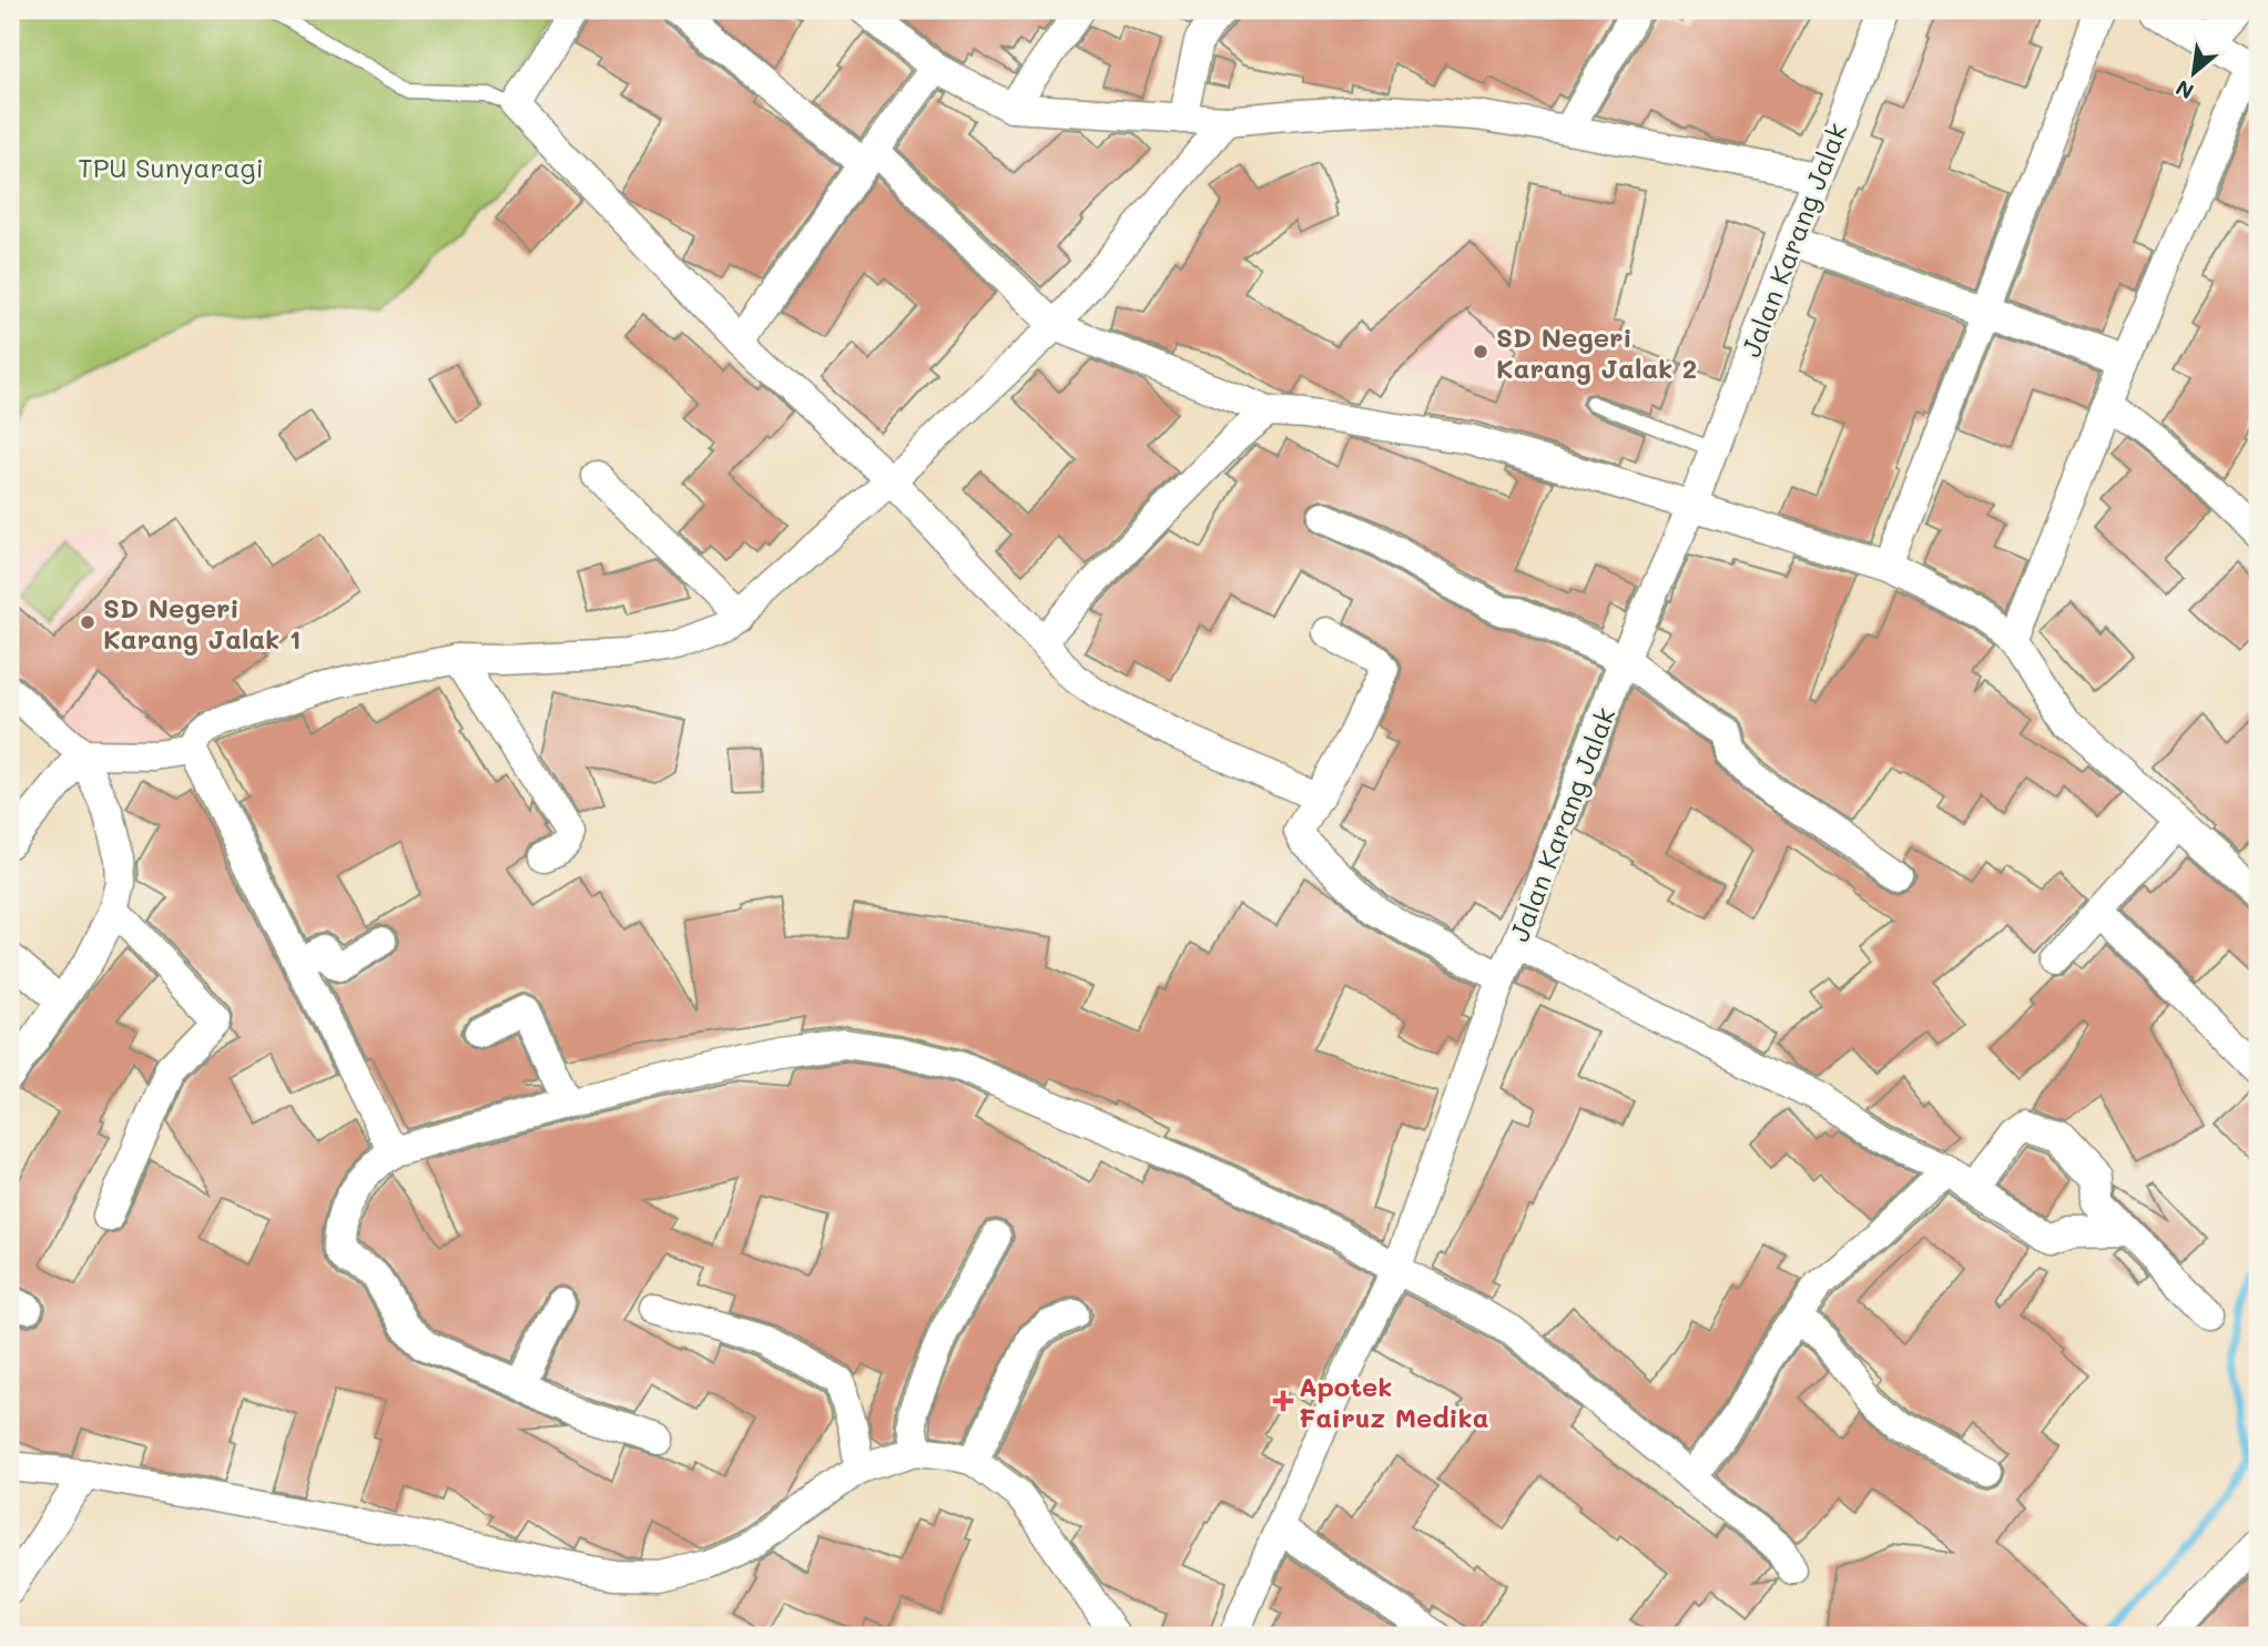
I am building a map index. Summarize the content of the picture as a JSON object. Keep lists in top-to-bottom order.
{
  "streets": {
    "street": ["Jalan Karang Jalak"]
  },
  "parks": ["TPU Sunyaragi"],
  "places": {
    "other": ["SD Negeri Karang Jalak 2", "SD Negeri Karang Jalak 1"],
    "health": ["Apotek Fairuz Medika"]
  },
  "north": "bottom left"
}
